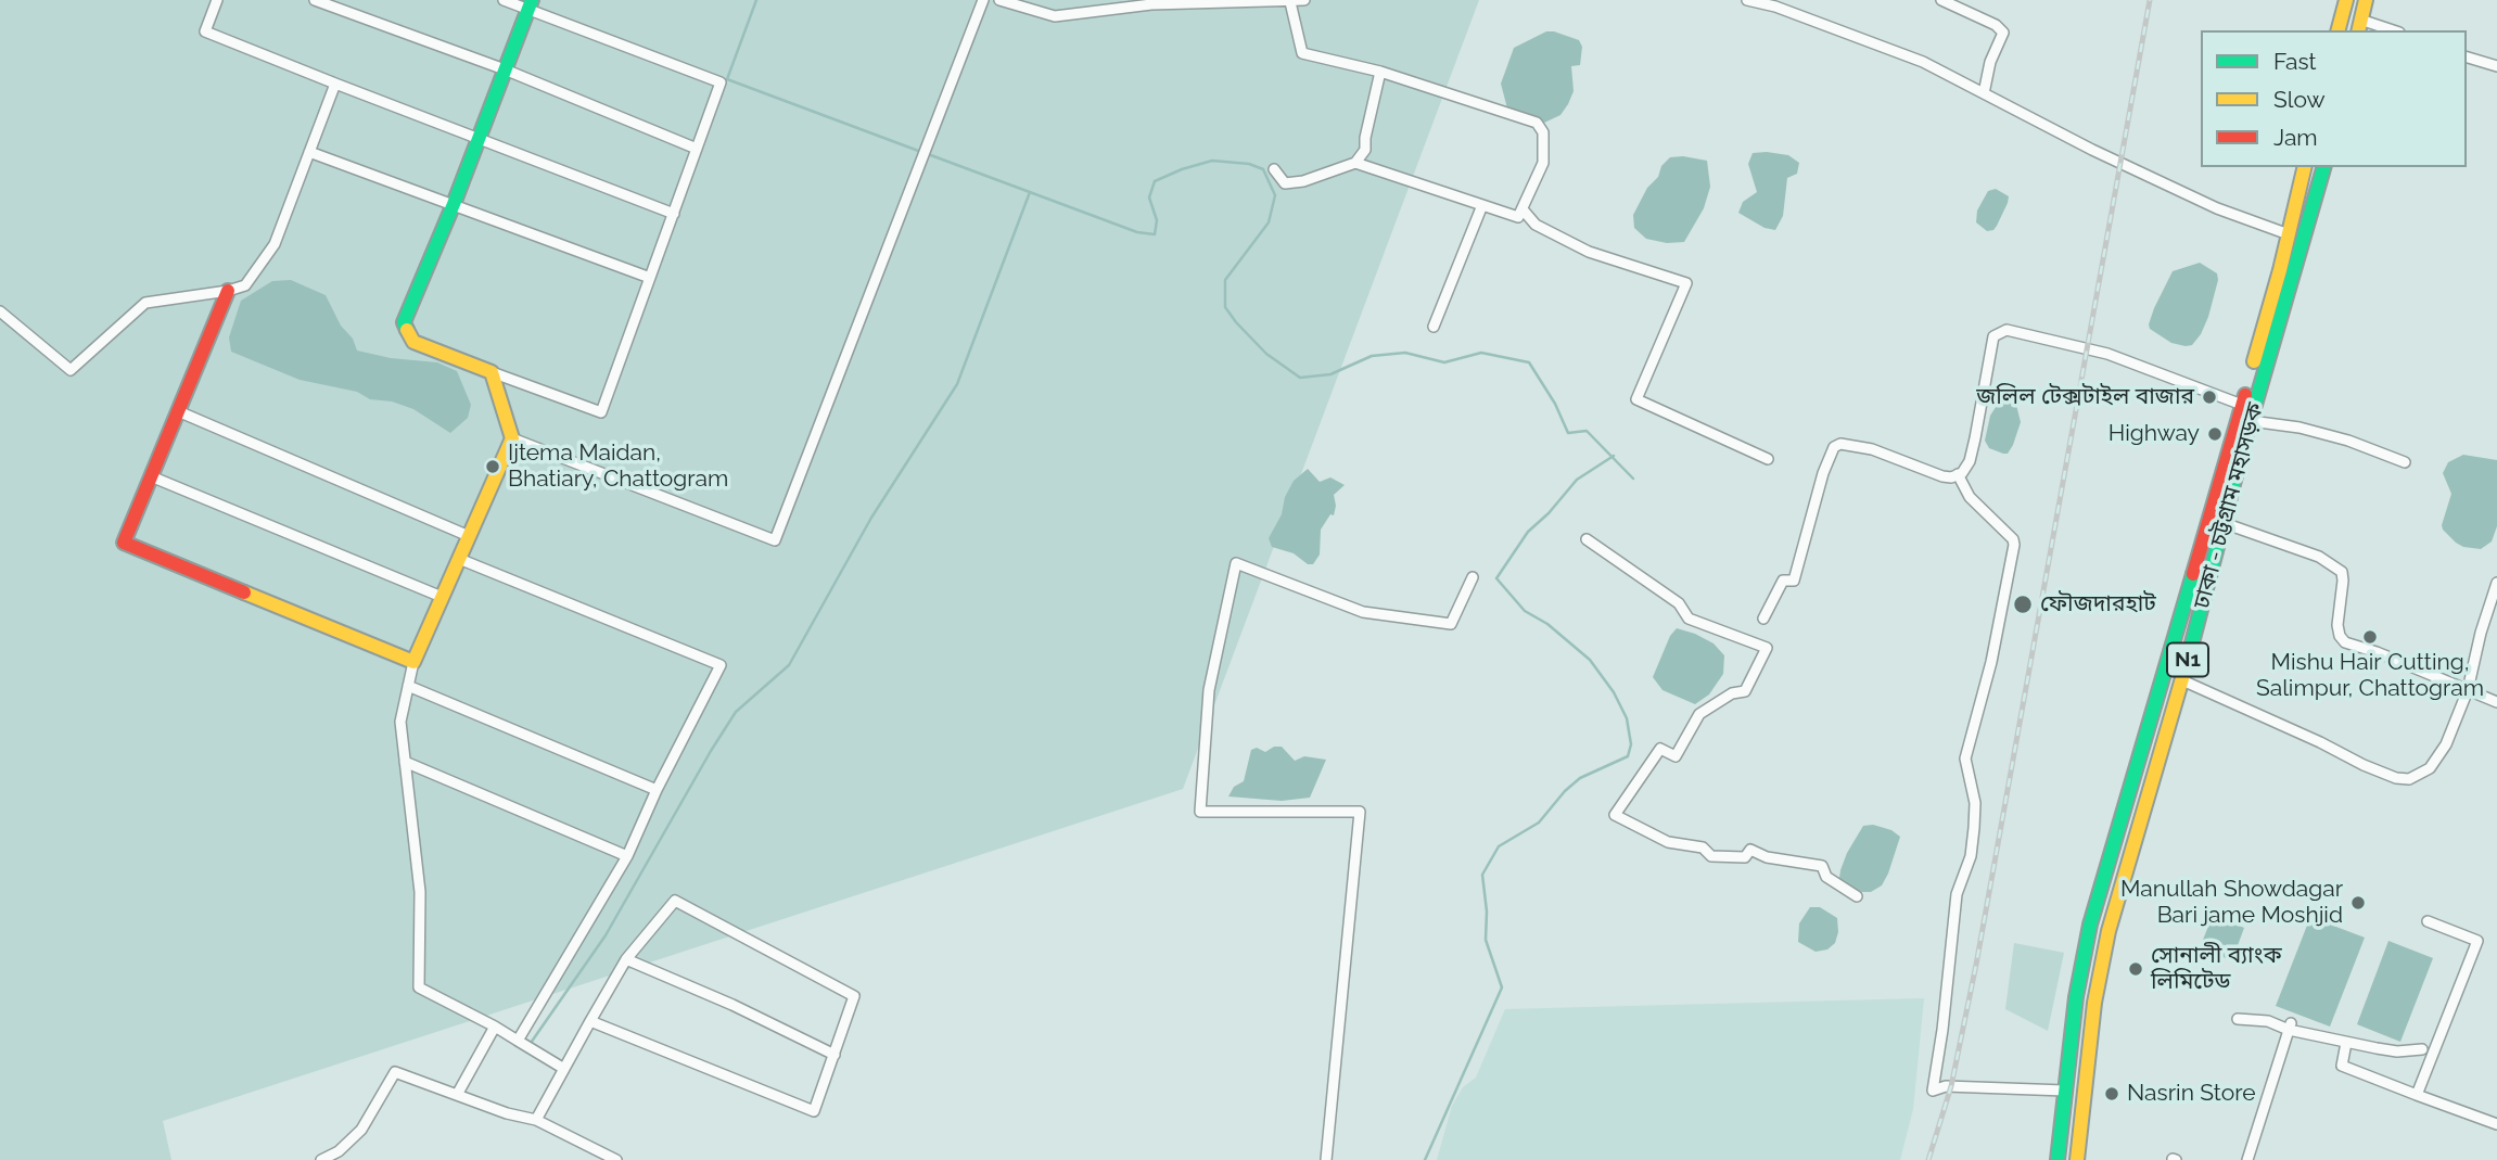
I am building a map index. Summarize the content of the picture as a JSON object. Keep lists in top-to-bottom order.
{
  "streets": {
    "main road": ["ঢাকা - চট্টগ্রাম মহাসড়ক", "N1"]
  },
  "places": [
    "জলিল টেক্সটাইল বাজার",
    "Highway",
    "Ijtema Maidan, Bhatiary, Chattogram",
    "ফৌজদারহাট",
    "Mishu Hair Cutting, Salimpur, Chattogram",
    "Manullah Showdagar Bari jame Moshjid",
    "সোনালী ব্যাংক লিমিটেড",
    "Nasrin Store"
  ],
  "legend": ["Fast", "Slow", "Jam"]
}
